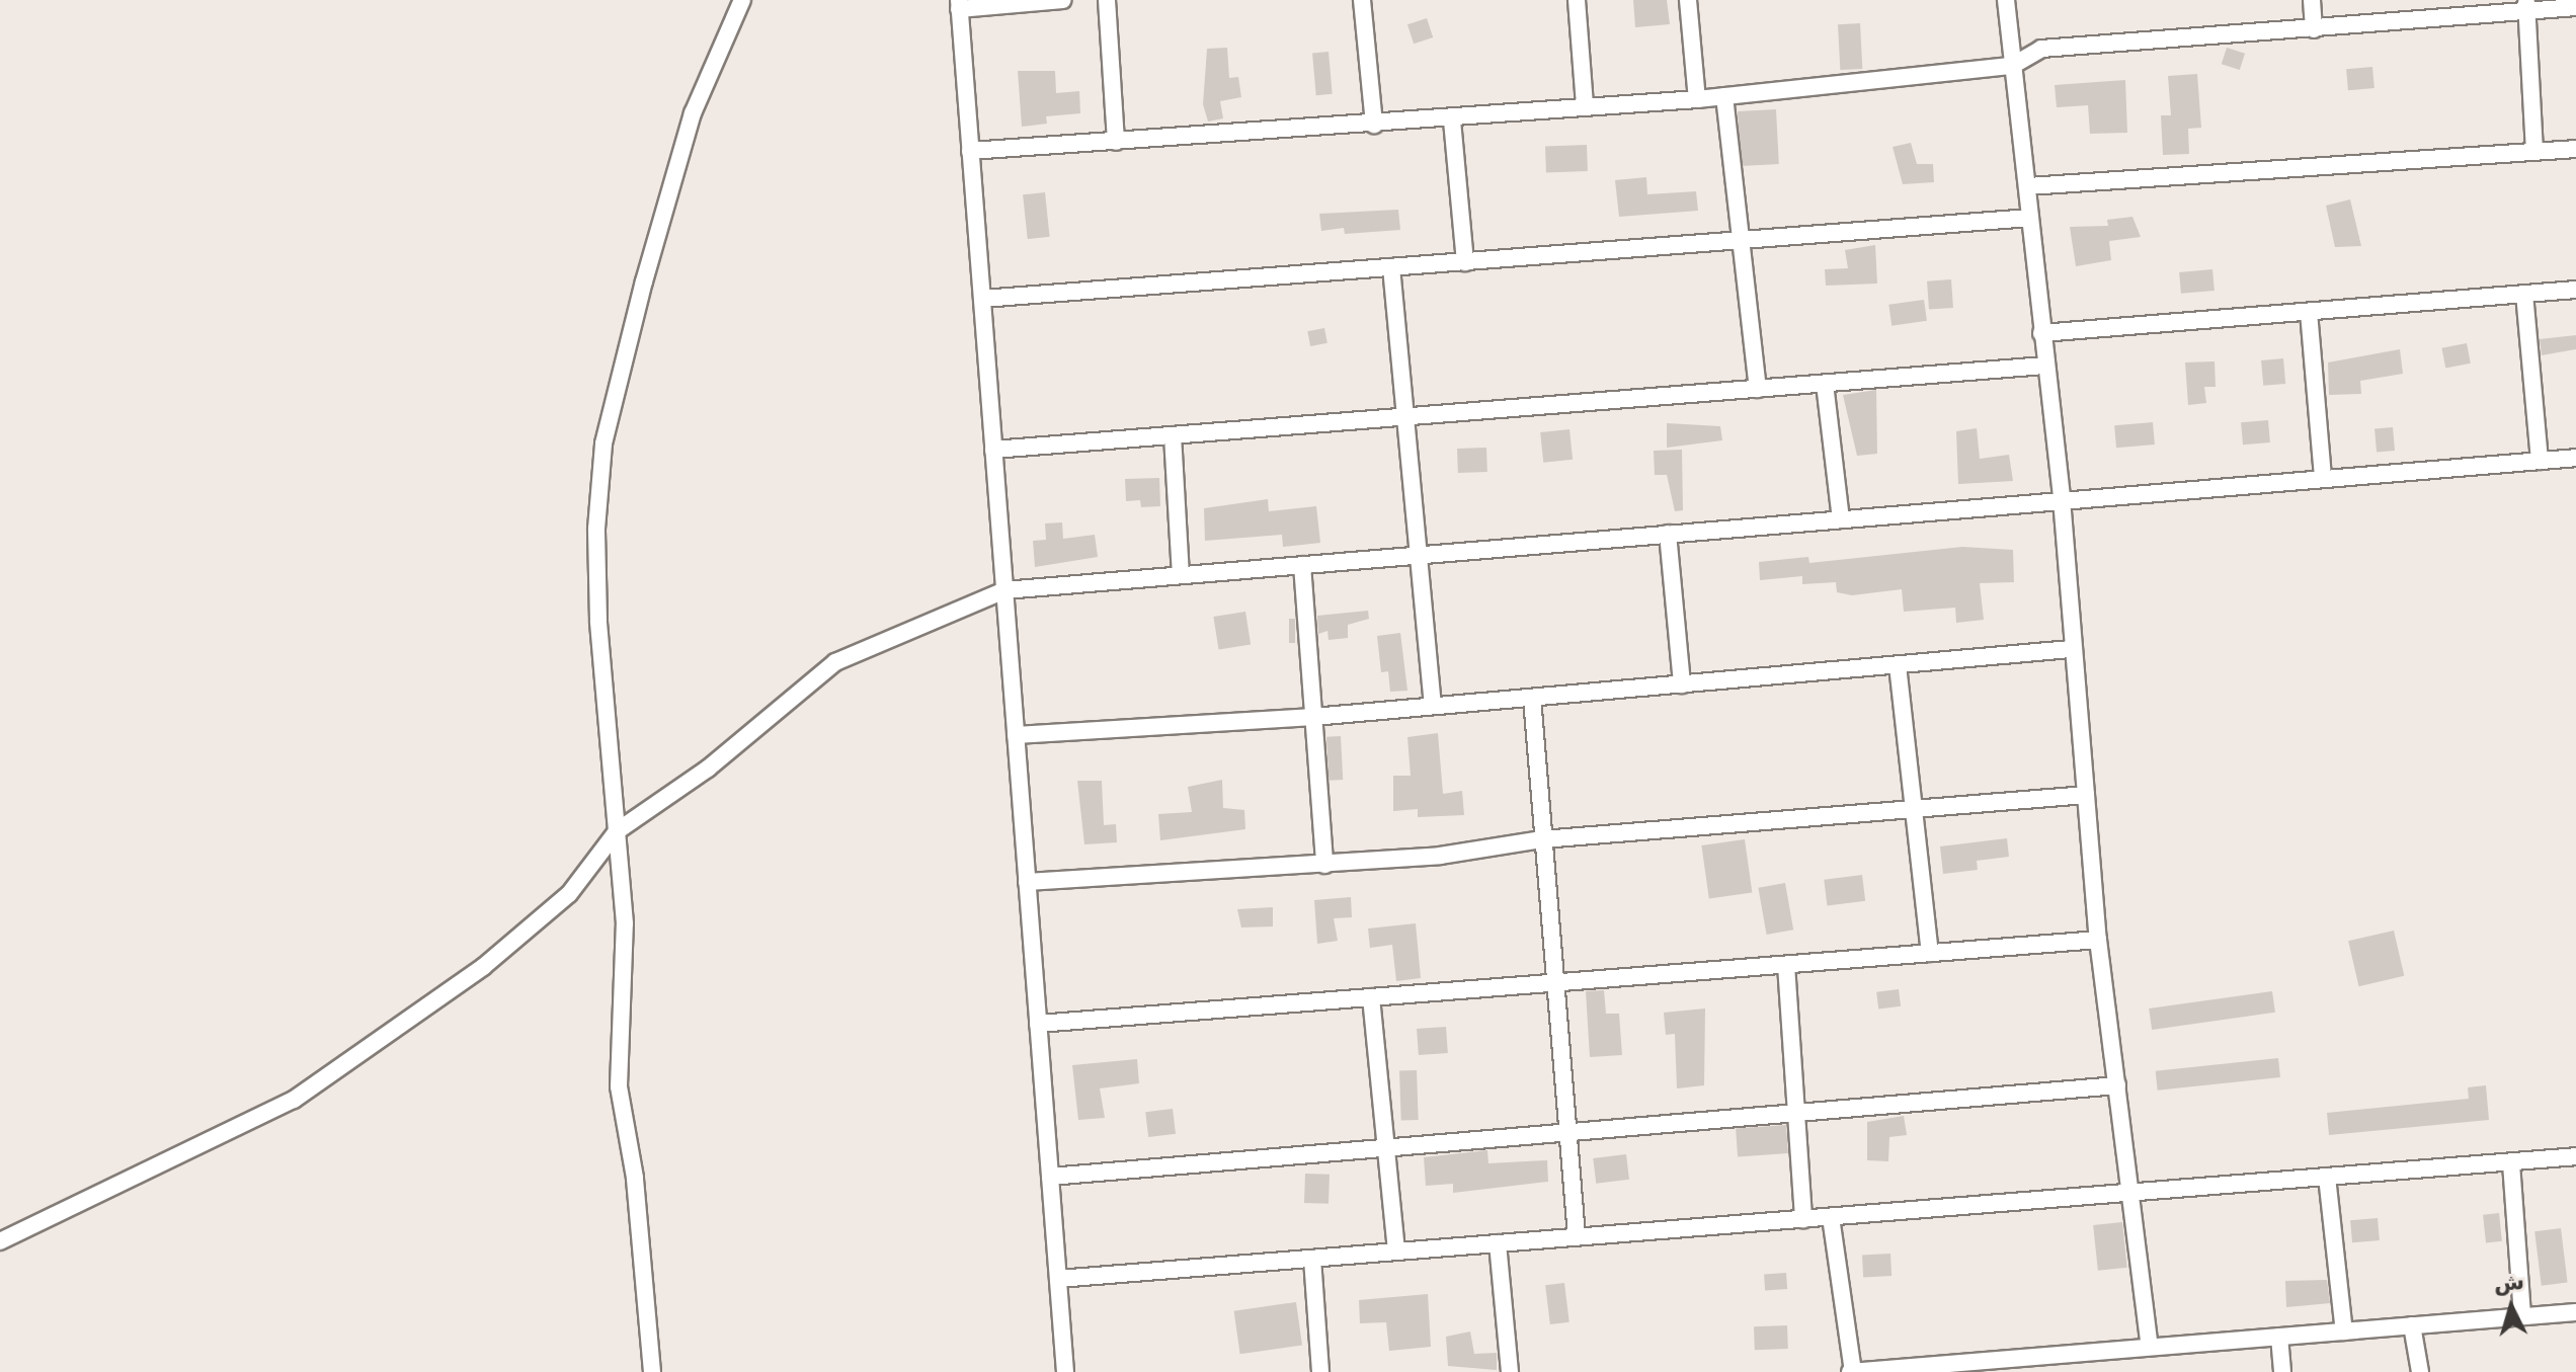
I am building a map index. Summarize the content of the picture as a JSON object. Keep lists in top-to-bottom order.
{
  "north": "top"
}
